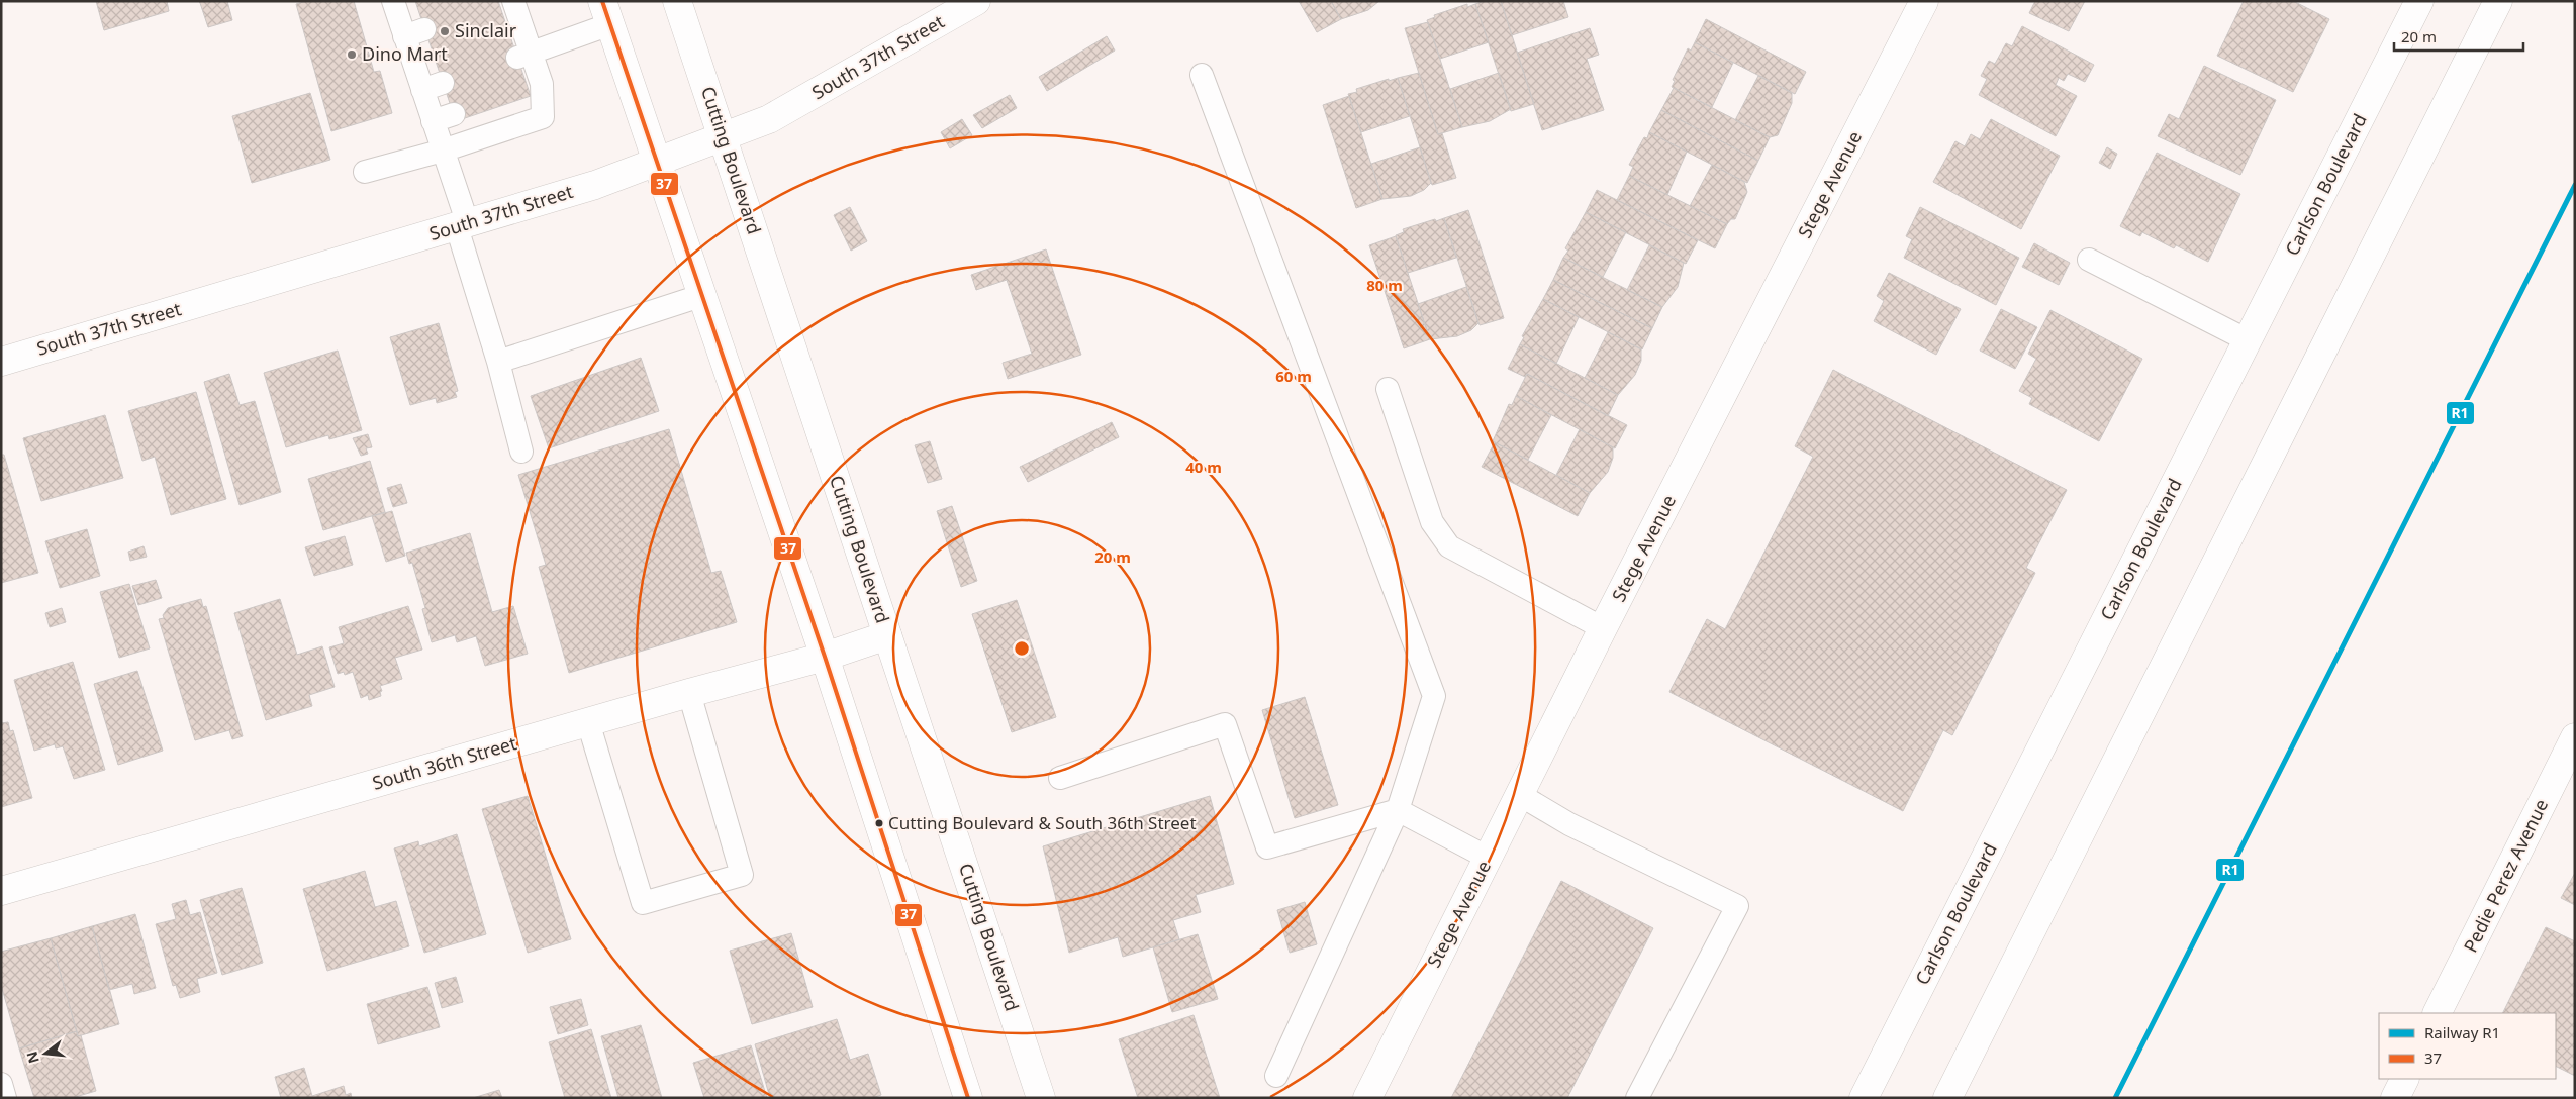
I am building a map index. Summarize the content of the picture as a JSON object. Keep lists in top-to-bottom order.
{
  "streets": {
    "main road": [
      "South 37th Street",
      "Cutting Boulevard",
      "Stege Avenue",
      "Carlson Boulevard",
      "South 36th Street",
      "Pedie Perez Avenue"
    ]
  },
  "crossings": [
    ["South 37th Street", "Cutting Boulevard"],
    ["Cutting Boulevard", "South 36th Street"]
  ],
  "places": ["Sinclair", "Dino Mart", "Cutting Boulevard & South 36th Street"],
  "lines": ["transit line 37", "rail line R1"],
  "legend": ["Railway R1", "37"],
  "scale_bar": "20 m",
  "north": "left",
  "rings": [
    "80 m",
    "60 m",
    "40 m",
    "20 m"
  ]
}
